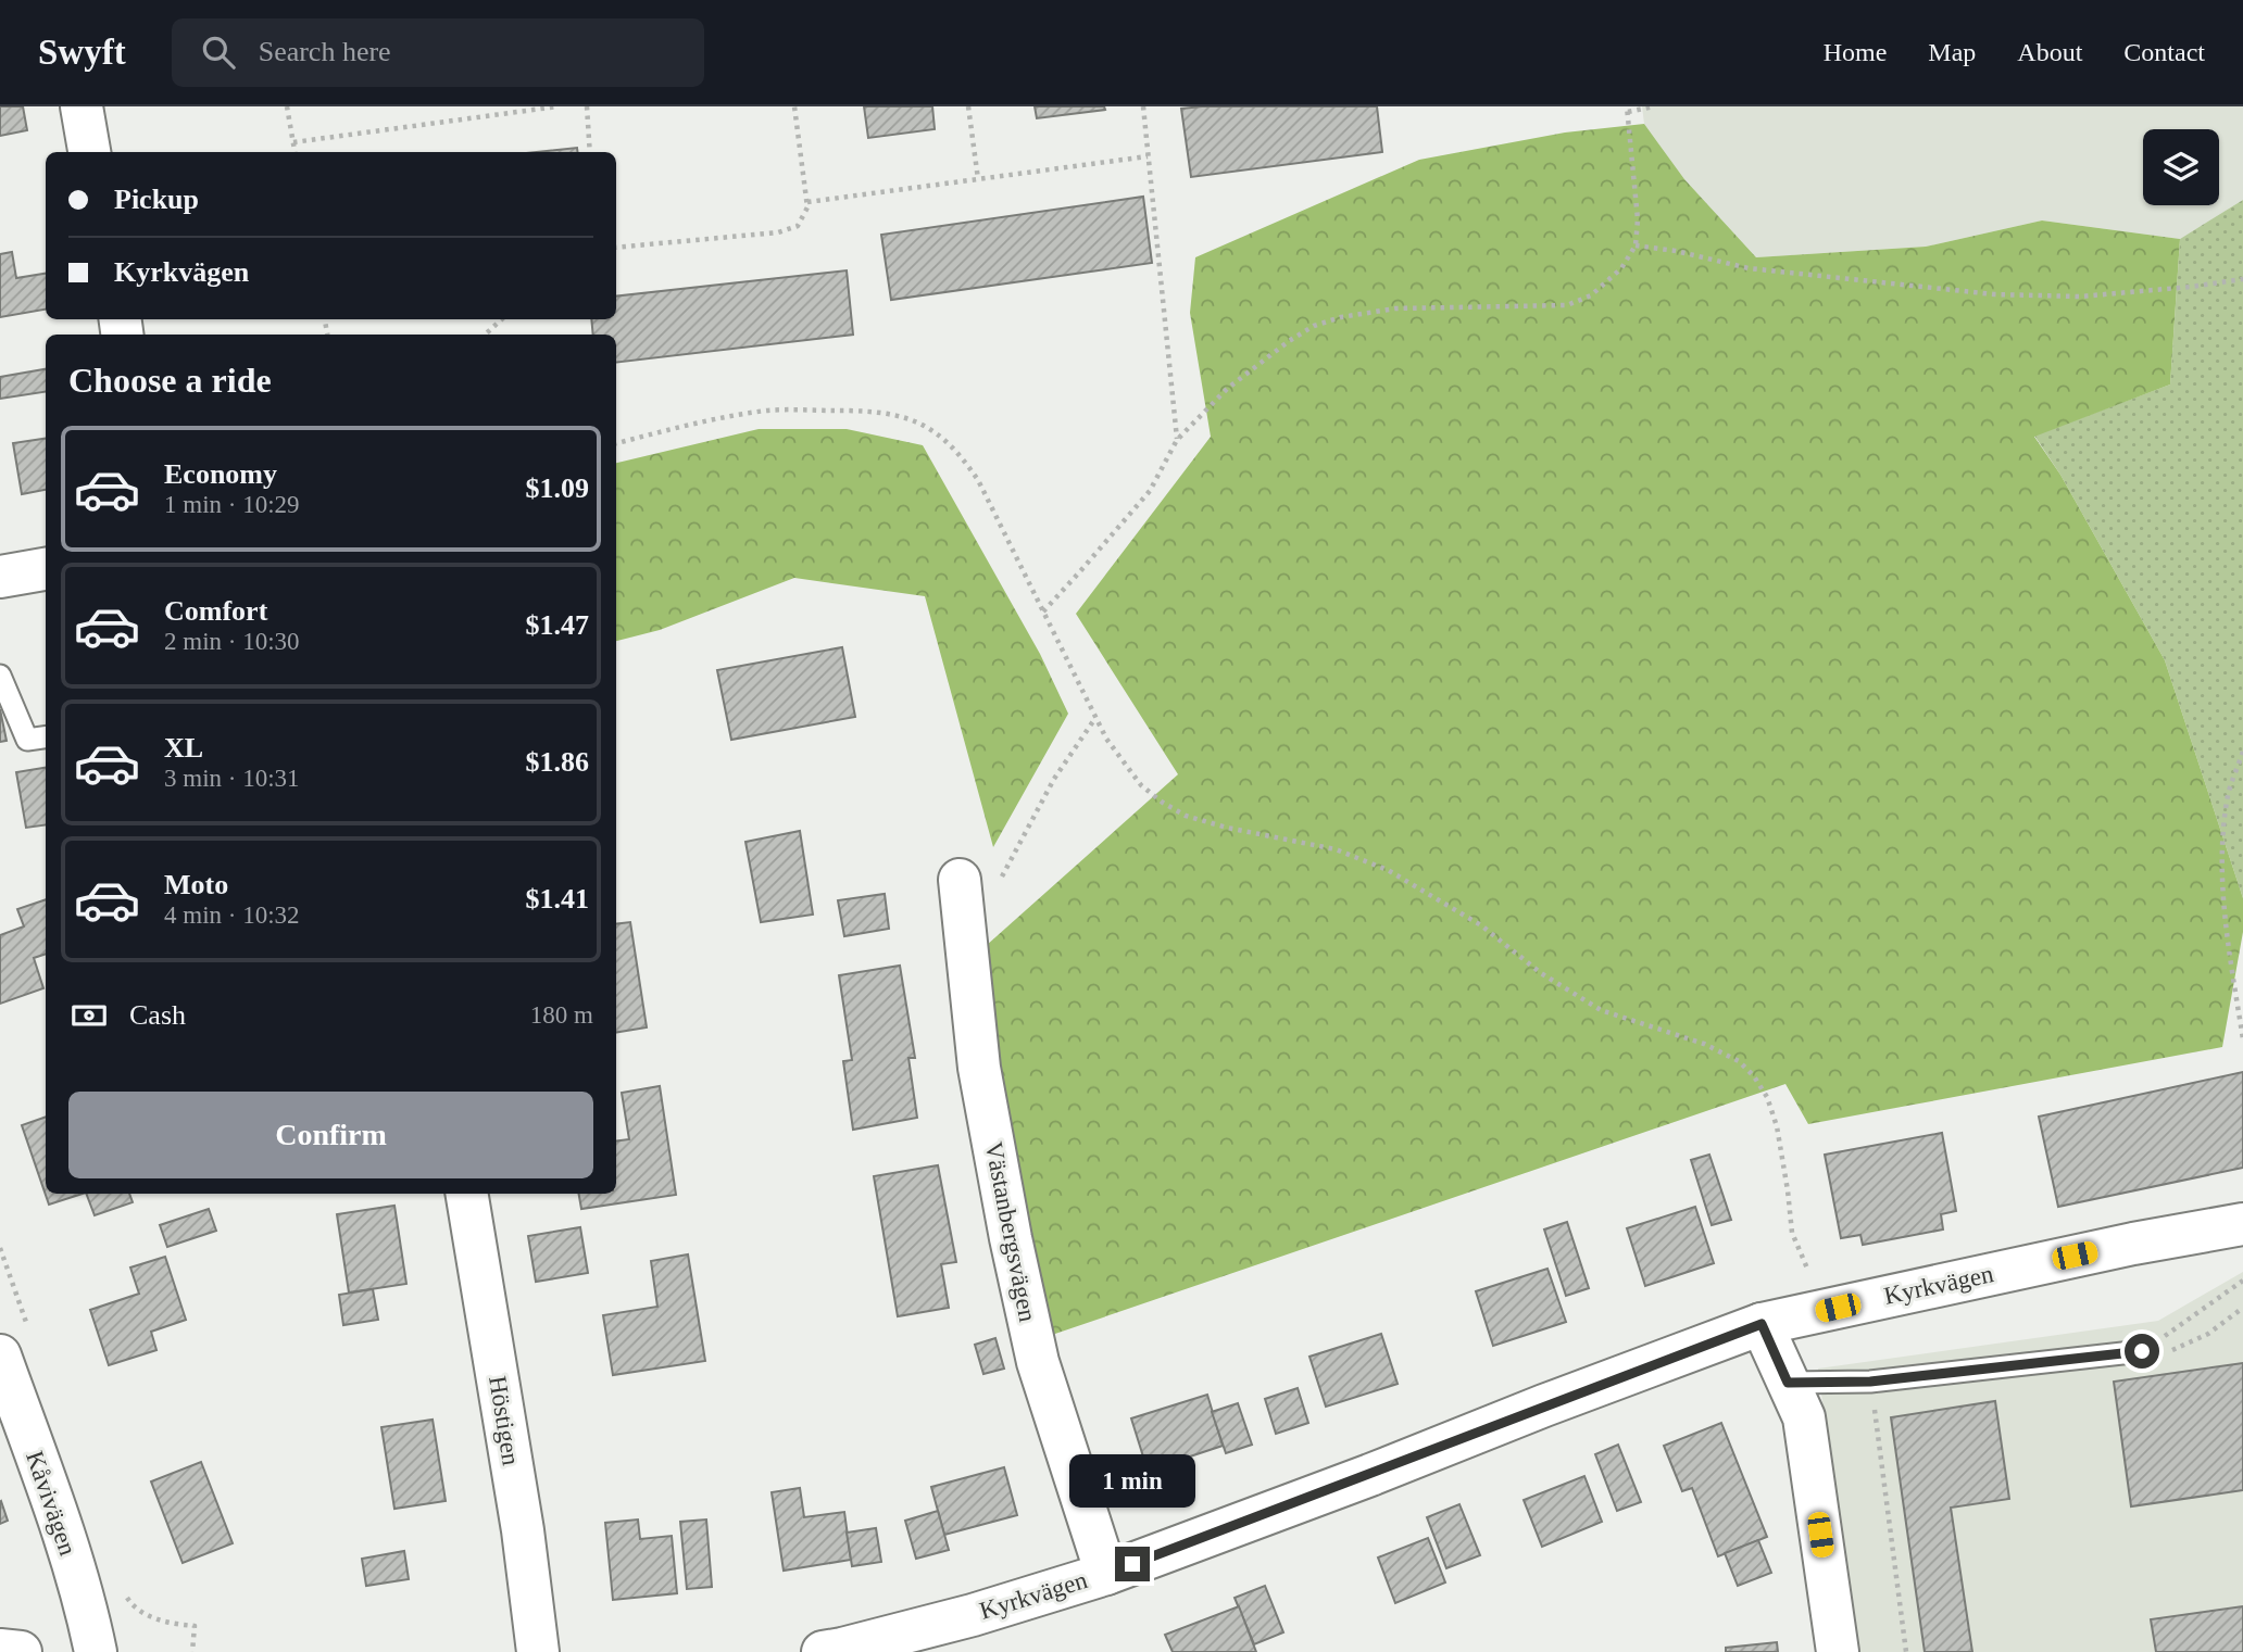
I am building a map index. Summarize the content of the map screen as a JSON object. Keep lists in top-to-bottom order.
{
  "streets": {
    "street": [
      "Västanbergsvägen",
      "Kyrkvägen",
      "Höstigen",
      "Kåvivägen"
    ]
  },
  "crossings": [
    ["Västanbergsvägen", "Kyrkvägen"]
  ],
  "page": {
    "header": "Swyft",
    "search": "Search here",
    "nav": [
      "Home",
      "Map",
      "About",
      "Contact"
    ],
    "banner": ["Pickup", "Kyrkvägen"],
    "heading": "Choose a ride",
    "list": [
      {
        "name": "Economy",
        "note": "1 min · 10:29",
        "value": "$1.09"
      },
      {
        "name": "Comfort",
        "note": "2 min · 10:30",
        "value": "$1.47"
      },
      {
        "name": "XL",
        "note": "3 min · 10:31",
        "value": "$1.86"
      },
      {
        "name": "Moto",
        "note": "4 min · 10:32",
        "value": "$1.41"
      }
    ],
    "pay": ["Cash", "180 m"],
    "buttons": "Confirm",
    "bubble": "1 min"
  }
}
